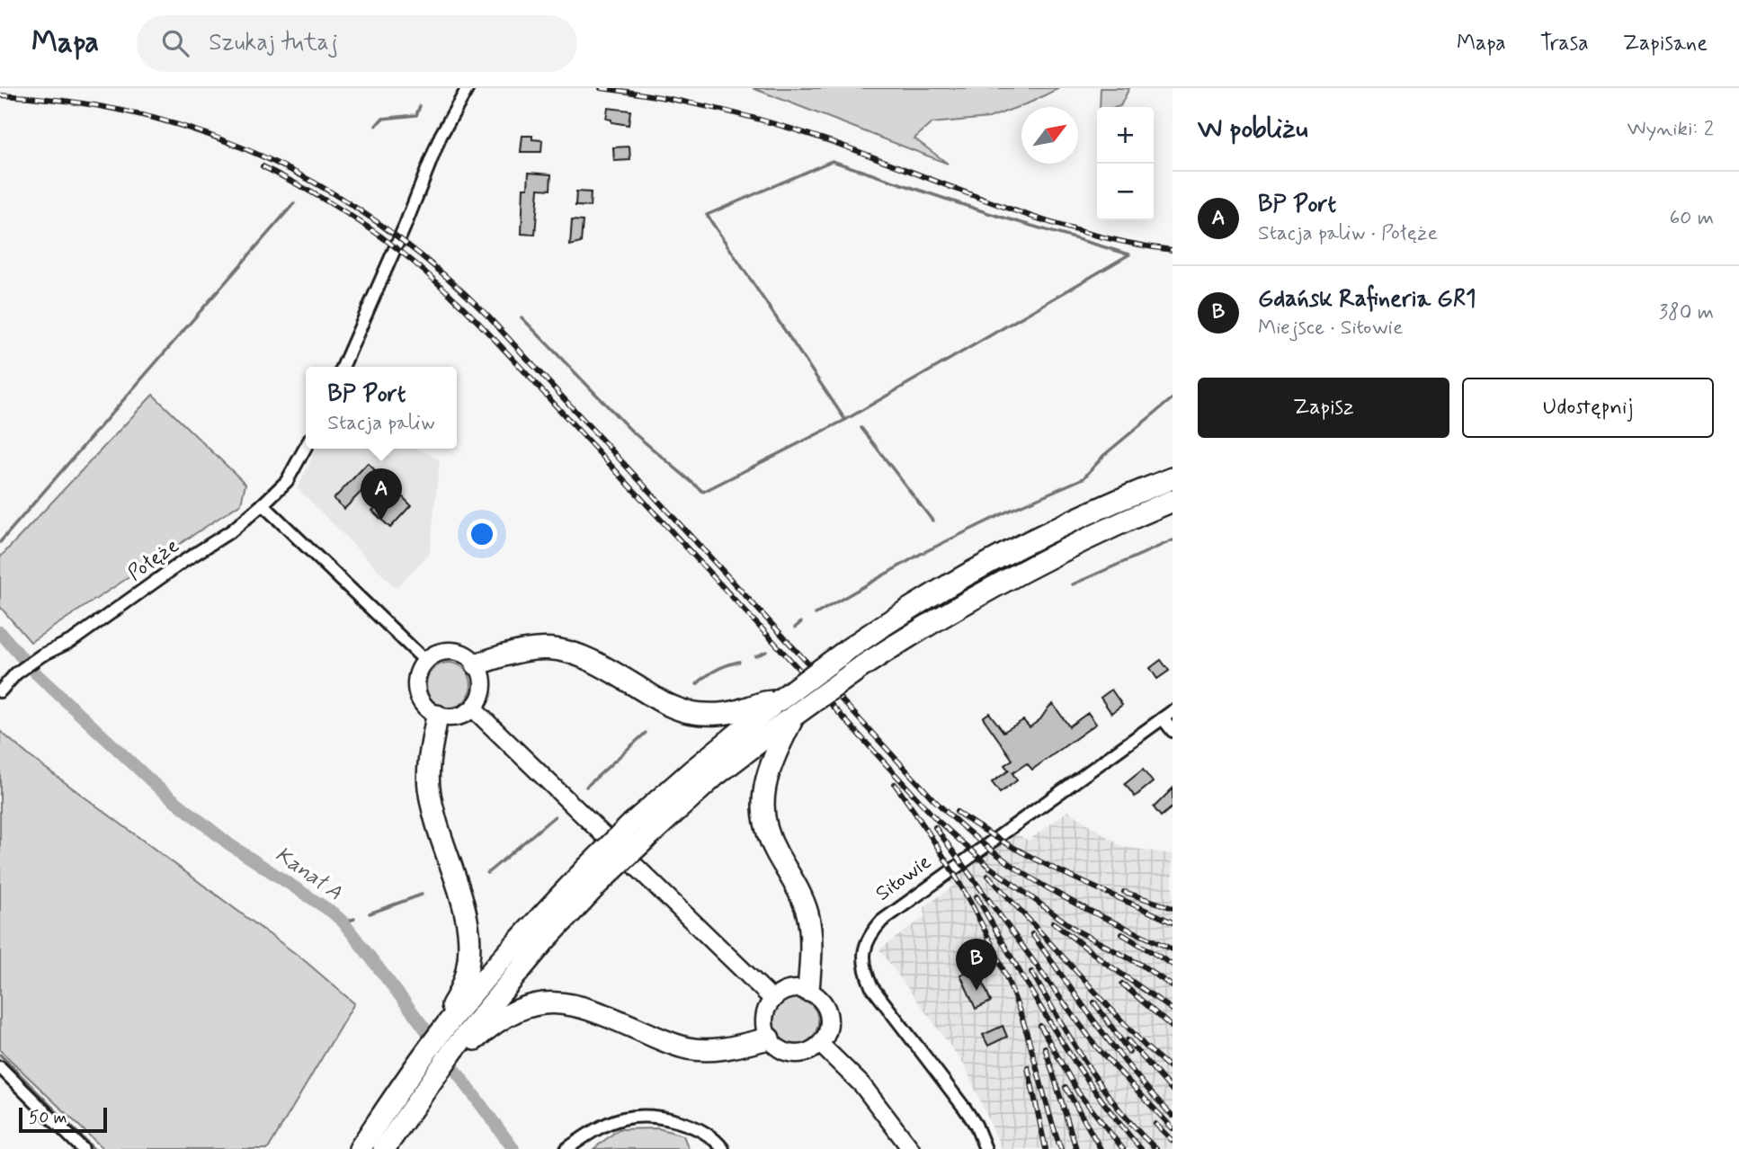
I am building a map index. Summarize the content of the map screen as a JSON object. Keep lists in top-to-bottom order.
{
  "streets": {
    "street": ["Połęże", "Sitowie"]
  },
  "water": ["Kanał A"],
  "scale_bar": "50 m",
  "north": "top right",
  "page": {
    "header": "Mapa",
    "search": "Szukaj tutaj",
    "nav": ["Mapa", "Trasa", "Zapisane"],
    "heading": ["W pobliżu", "Wyniki: 2"],
    "map_buttons": ["+", "−"],
    "list": [
      {
        "mark": "A",
        "name": "BP Port",
        "note": "Stacja paliw · Połęże",
        "value": "60 m"
      },
      {
        "mark": "B",
        "name": "Gdańsk Rafineria GR1",
        "note": "Miejsce · Sitowie",
        "value": "380 m"
      }
    ],
    "buttons": ["Zapisz", "Udostępnij"],
    "popup": ["BP Port", "Stacja paliw"],
    "pins": ["A", "B"],
    "scale": "50 m"
  }
}
